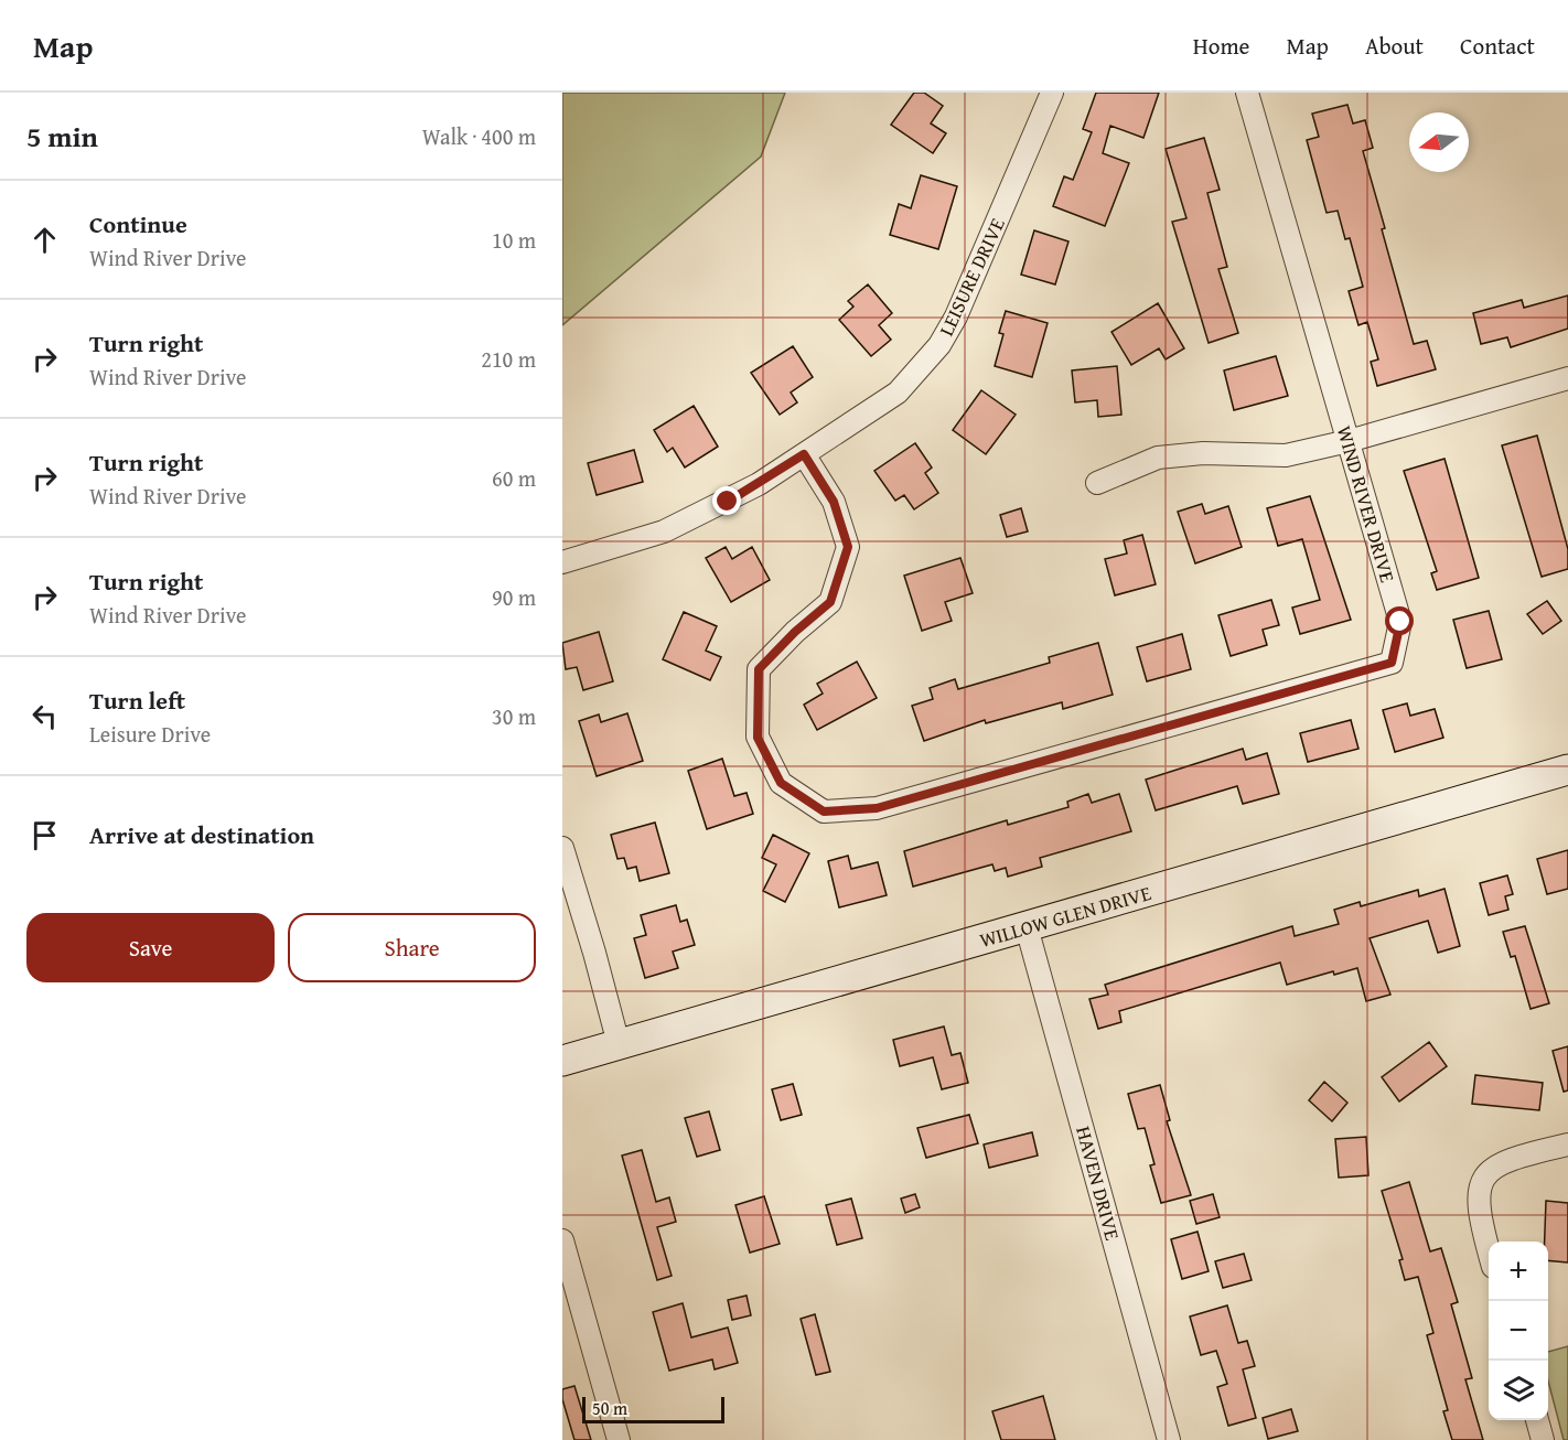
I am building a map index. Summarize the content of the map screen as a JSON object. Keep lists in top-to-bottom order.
{
  "streets": {
    "main road": ["WILLOW GLEN DRIVE"],
    "street": ["LEISURE DRIVE", "WIND RIVER DRIVE", "HAVEN DRIVE"]
  },
  "crossings": [
    ["LEISURE DRIVE", "WIND RIVER DRIVE"],
    ["WILLOW GLEN DRIVE", "HAVEN DRIVE"]
  ],
  "scale_bar": "50 m",
  "north": "left",
  "page": {
    "header": "Map",
    "nav": [
      "Home",
      "Map",
      "About",
      "Contact"
    ],
    "heading": ["5 min", "Walk · 400 m"],
    "list": [
      ["Continue", "Wind River Drive", "10 m"],
      ["Turn right", "Wind River Drive", "210 m"],
      ["Turn right", "Wind River Drive", "60 m"],
      ["Turn right", "Wind River Drive", "90 m"],
      ["Turn left", "Leisure Drive", "30 m"],
      "Arrive at destination"
    ],
    "buttons": ["Save", "Share"],
    "map_buttons": ["+", "−"],
    "scale": "50 m"
  }
}
